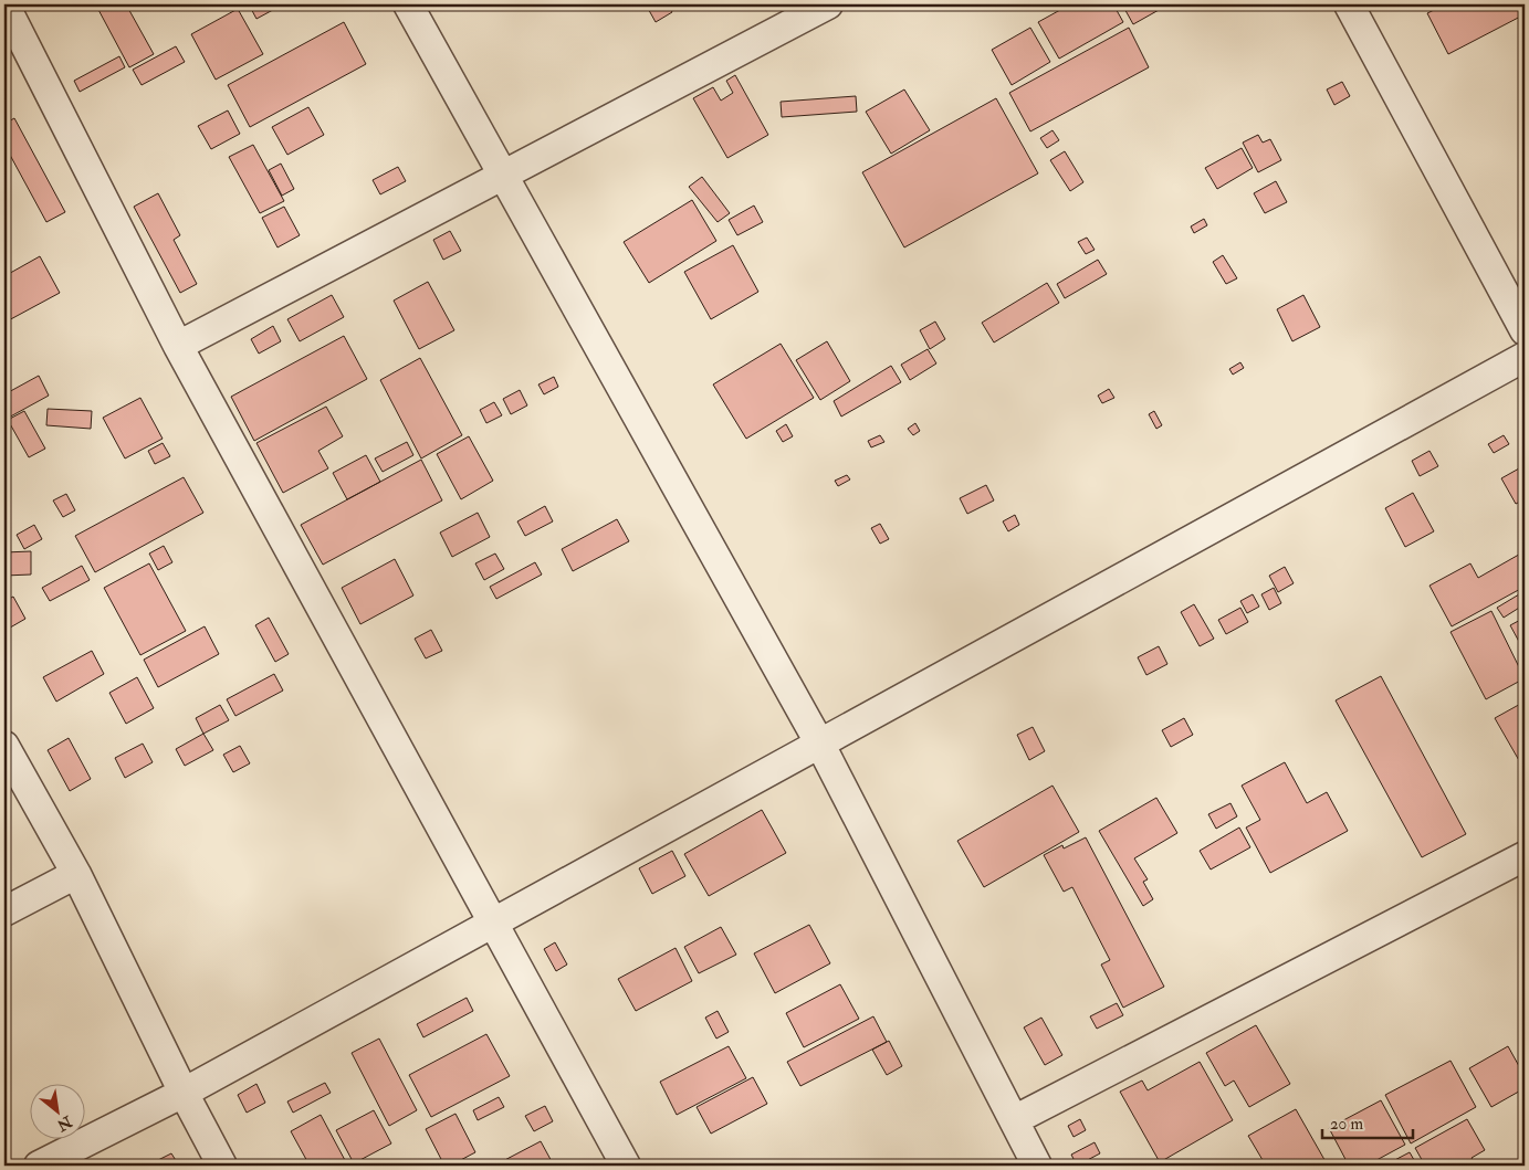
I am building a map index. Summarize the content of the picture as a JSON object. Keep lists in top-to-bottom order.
{
  "scale_bar": "20 m",
  "north": "bottom right"
}
